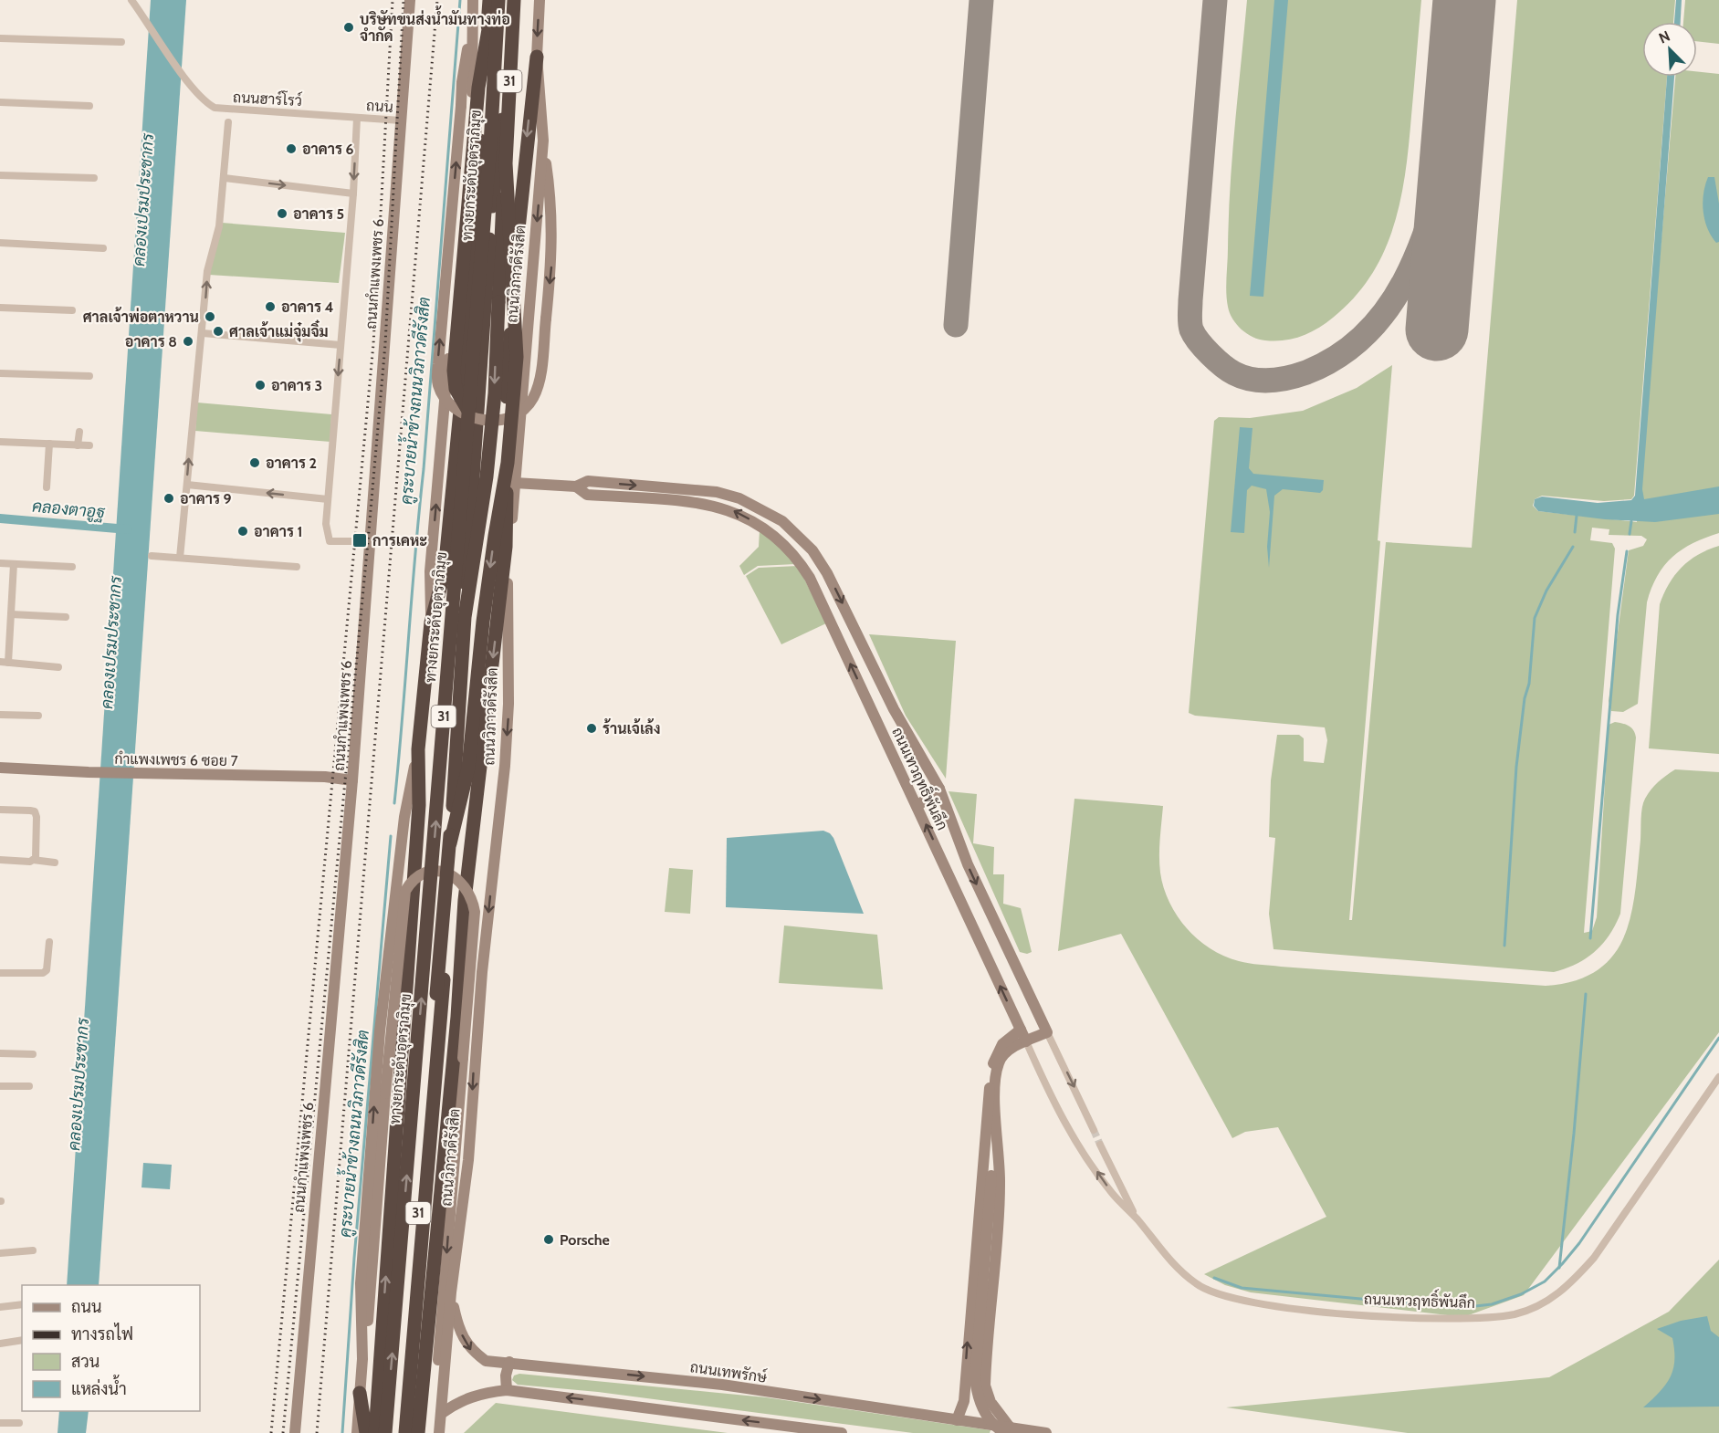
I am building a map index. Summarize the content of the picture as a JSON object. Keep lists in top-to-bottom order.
{
  "streets": {
    "highway": ["31", "ทางยกระดับอุตราภิมุข", "ถนนวิภาวดีรังสิต"],
    "main road": [
      "ถนนกำแพงเพชร 6",
      "กำแพงเพชร 6 ซอย 7",
      "ถนนเทวฤทธิ์พันลึก",
      "ถนนเทพรักษ์"
    ],
    "street": ["ถนนฮาร์โรว์", "ถนน"]
  },
  "crossings": [
    ["ถนนฮาร์โรว์", "ถนน"],
    ["ถนน", "ถนนกำแพงเพชร 6"],
    ["ถนนกำแพงเพชร 6", "กำแพงเพชร 6 ซอย 7"],
    ["ถนนวิภาวดีรังสิต", "ถนนเทวฤทธิ์พันลึก"],
    ["ถนนวิภาวดีรังสิต", "ถนนเทพรักษ์"]
  ],
  "water": ["คลองเปรมประชากร", "คูระบายน้ำข้างถนนวิภาวดีรังสิต", "คลองตาอูฐ"],
  "places": {
    "other": [
      "บริษัทขนส่งน้ำมันทางท่อ จำกัด",
      "อาคาร 6",
      "อาคาร 5",
      "อาคาร 4",
      "ศาลเจ้าพ่อตาหวาน",
      "ศาลเจ้าแม่จุ๋มจิ๋ม",
      "อาคาร 8",
      "อาคาร 3",
      "อาคาร 2",
      "อาคาร 9",
      "อาคาร 1",
      "ร้านเจ้เล้ง",
      "Porsche"
    ],
    "transit": ["การเคหะ"]
  },
  "legend": [
    "ถนน",
    "ทางรถไฟ",
    "สวน",
    "แหล่งน้ำ"
  ],
  "north": "top left"
}
